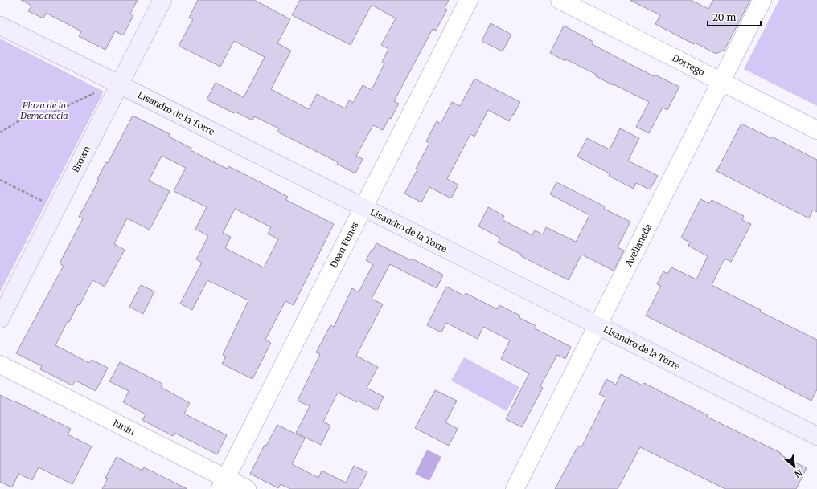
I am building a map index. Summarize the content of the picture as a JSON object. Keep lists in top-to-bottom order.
{
  "streets": {
    "main road": ["Lisandro de la Torre", "Brown"],
    "street": [
      "Dorrego",
      "Dean Funes",
      "Avellaneda",
      "Junín"
    ]
  },
  "crossings": [
    ["Dorrego", "Avellaneda"],
    ["Lisandro de la Torre", "Brown"],
    ["Lisandro de la Torre", "Dean Funes"],
    ["Lisandro de la Torre", "Avellaneda"],
    ["Dean Funes", "Junín"]
  ],
  "parks": ["Plaza de la Democracia"],
  "scale_bar": "20 m",
  "north": "bottom right"
}
